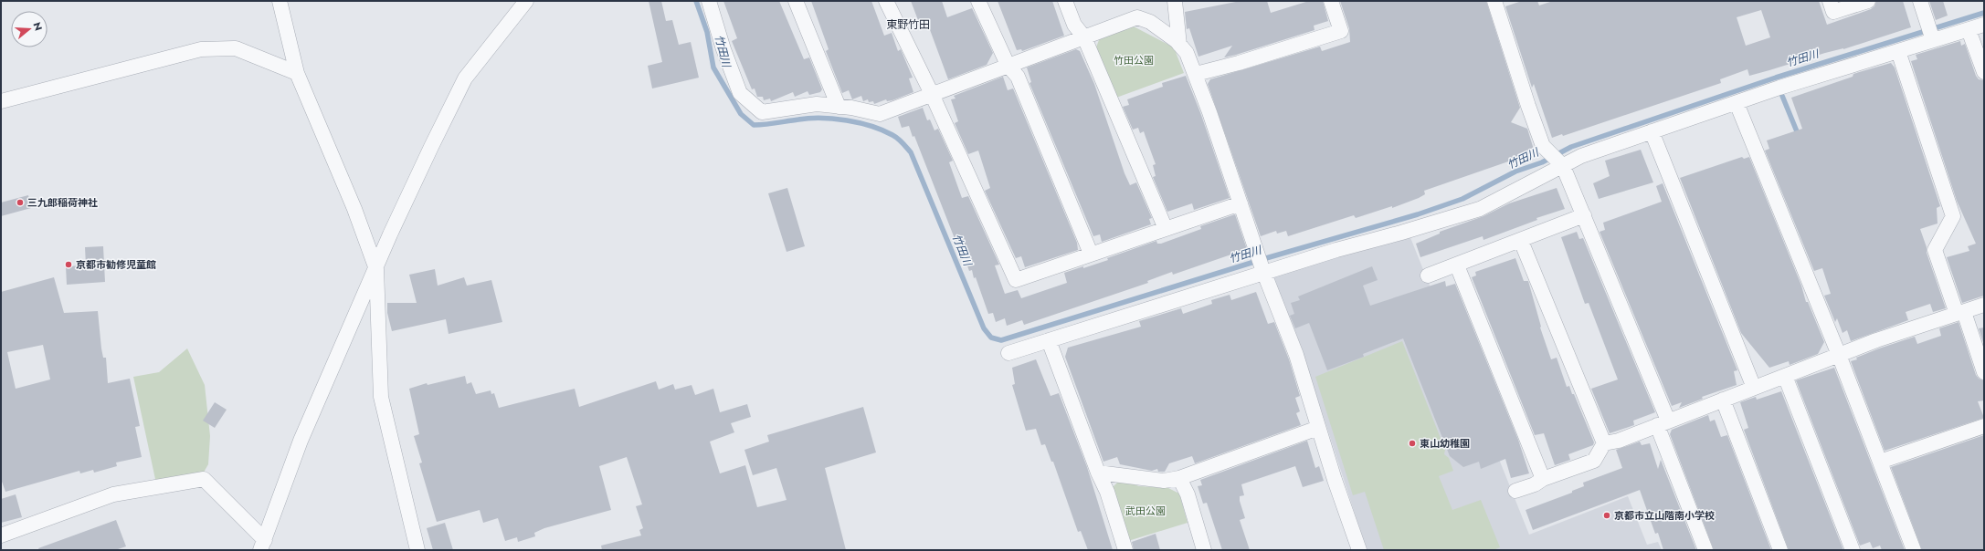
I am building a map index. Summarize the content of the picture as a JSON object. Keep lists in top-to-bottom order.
{
  "districts": ["東野竹田"],
  "water": ["竹田川"],
  "parks": ["竹田公園", "武田公園"],
  "places": [
    "三九郎稲荷神社",
    "京都市勧修児童館",
    "東山幼稚園",
    "京都市立山階南小学校"
  ],
  "north": "right"
}
